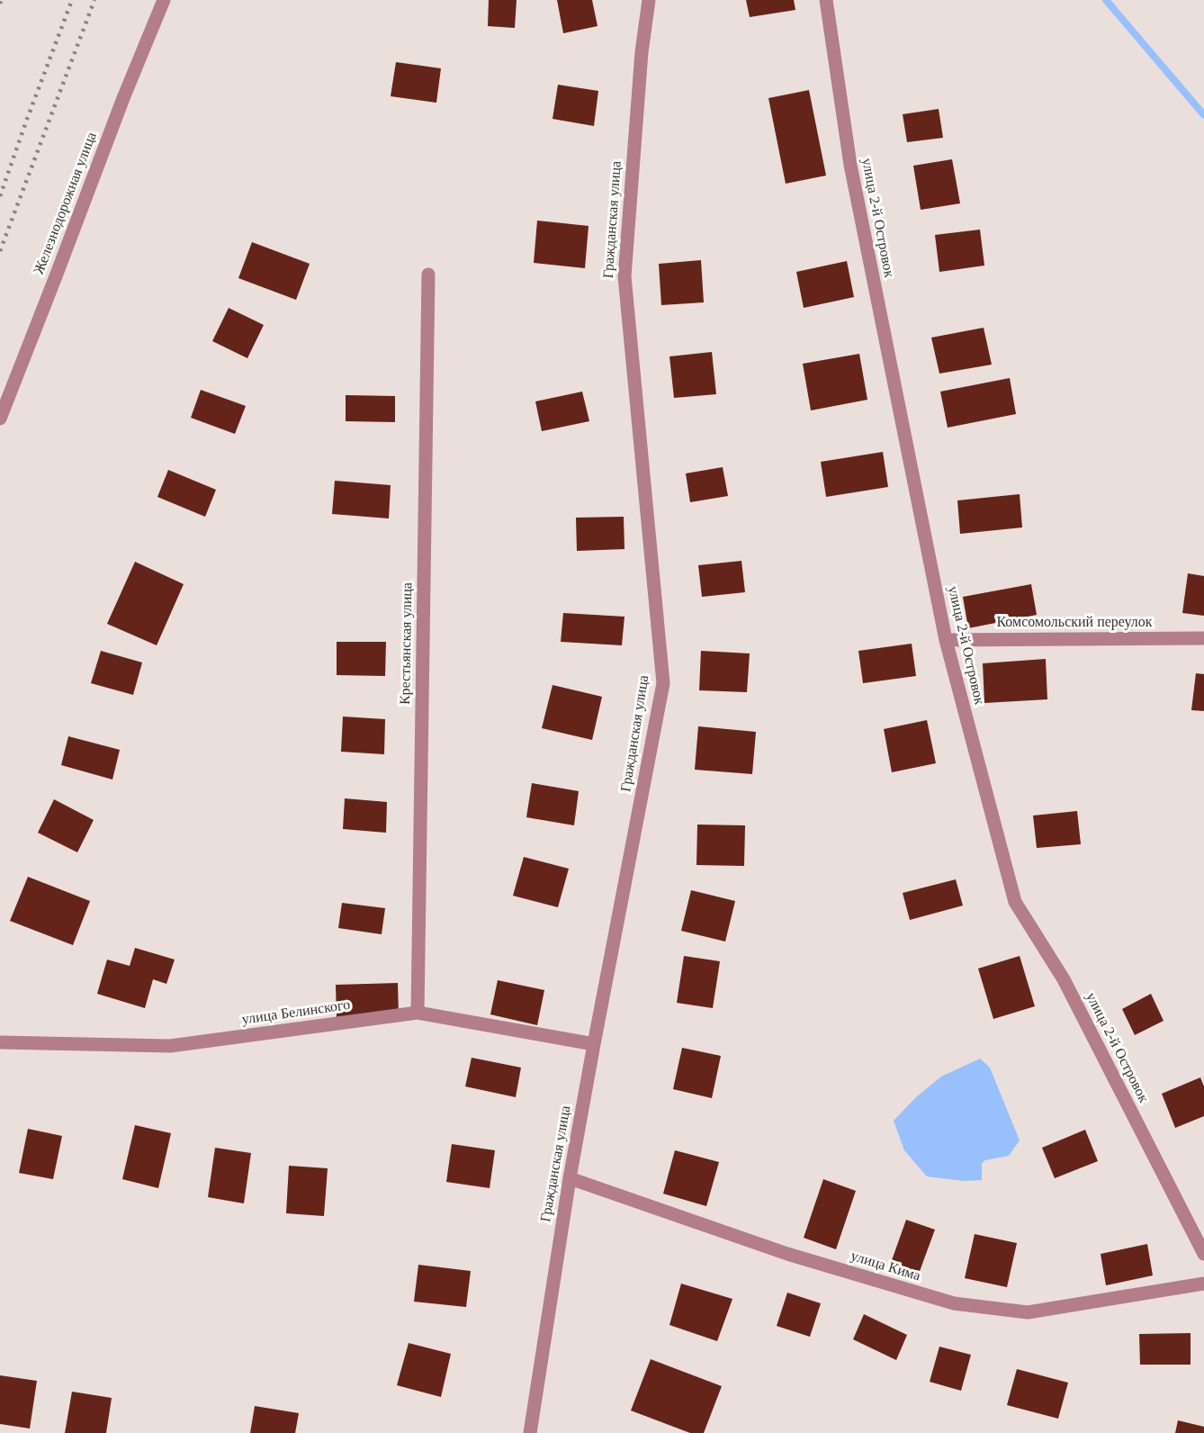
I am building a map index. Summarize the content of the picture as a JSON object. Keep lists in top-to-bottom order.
{
  "streets": {
    "street": [
      "Железнодорожная улица",
      "улица 2-й Островок",
      "Гражданская улица",
      "Комсомольский переулок",
      "Крестьянская улица",
      "улица Белинского",
      "улица Кима"
    ]
  },
  "crossings": [
    ["улица 2-й Островок", "Комсомольский переулок"],
    ["Гражданская улица", "улица Белинского"],
    ["Гражданская улица", "улица Кима"],
    ["Крестьянская улица", "улица Белинского"]
  ]
}
